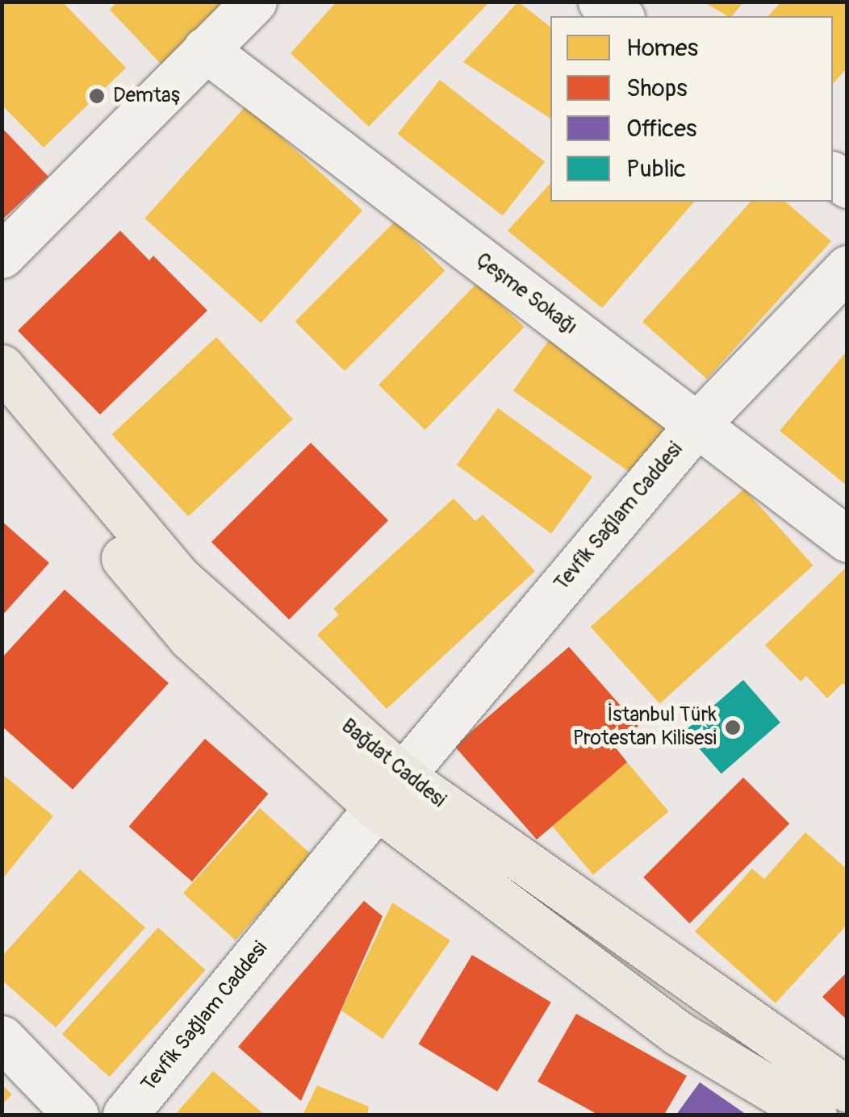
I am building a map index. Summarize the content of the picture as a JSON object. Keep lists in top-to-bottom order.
{
  "streets": {
    "main road": ["Bağdat Caddesi"],
    "street": ["Çeşme Sokağı", "Tevfik Sağlam Caddesi"]
  },
  "crossings": [
    ["Çeşme Sokağı", "Tevfik Sağlam Caddesi"],
    ["Tevfik Sağlam Caddesi", "Bağdat Caddesi"]
  ],
  "places": ["Demtaş", "İstanbul Türk Protestan Kilisesi"],
  "legend": [
    "Homes",
    "Shops",
    "Offices",
    "Public"
  ]
}
